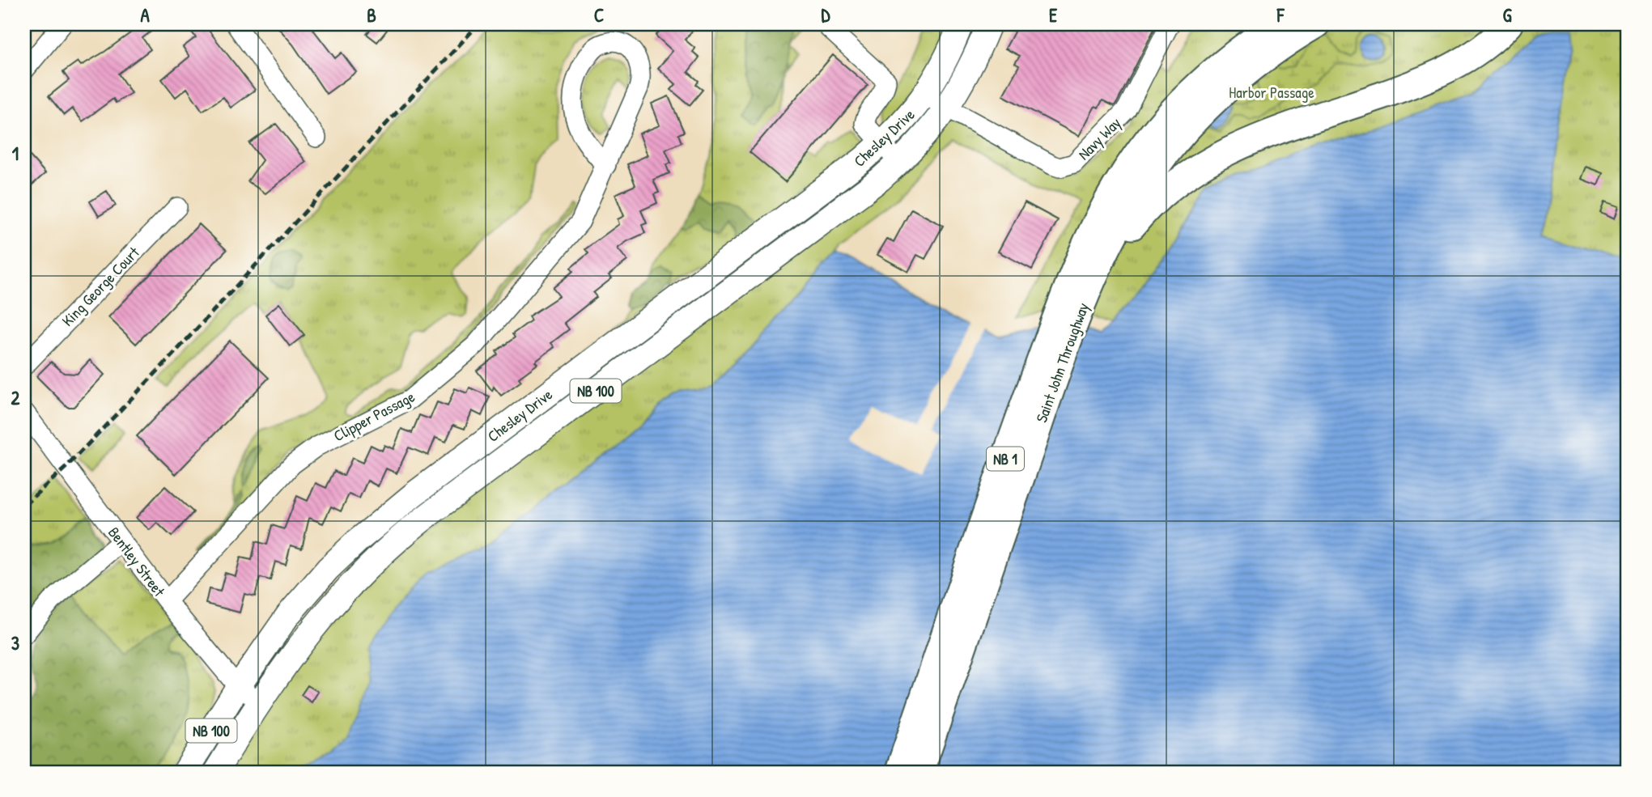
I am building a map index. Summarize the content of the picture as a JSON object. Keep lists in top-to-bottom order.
{
  "streets": {
    "highway": ["Saint John Throughway", "NB 1"],
    "main road": ["Chesley Drive", "NB 100"],
    "street": [
      "Navy Way",
      "King George Court",
      "Clipper Passage",
      "Bentley Street"
    ]
  },
  "crossings": [
    ["Chesley Drive", "Navy Way"],
    ["Chesley Drive", "Bentley Street"],
    ["Clipper Passage", "Bentley Street"]
  ],
  "parks": ["Harbor Passage"],
  "grid": {
    "columns": [
      "A",
      "B",
      "C",
      "D",
      "E",
      "F",
      "G"
    ],
    "rows": ["1", "2", "3"]
  }
}
